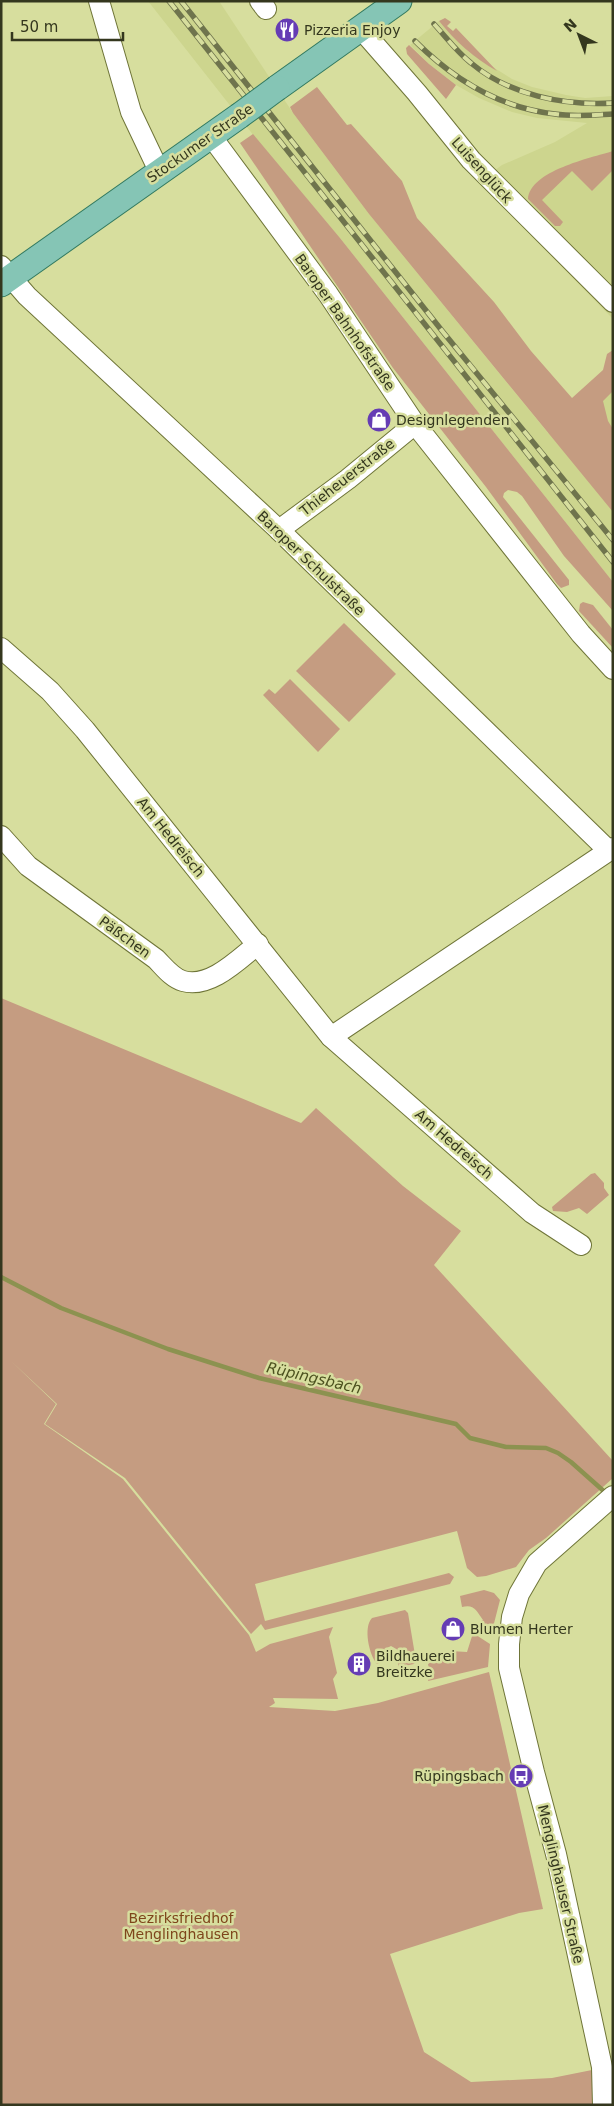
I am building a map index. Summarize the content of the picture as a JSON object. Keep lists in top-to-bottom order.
{
  "streets": {
    "main road": ["Stockumer Straße"],
    "street": [
      "Luisenglück",
      "Baroper Bahnhofstraße",
      "Thieheuerstraße",
      "Baroper Schulstraße",
      "Am Hedreisch",
      "Päßchen",
      "Menglinghauser Straße"
    ]
  },
  "crossings": [
    ["Stockumer Straße", "Luisenglück"],
    ["Stockumer Straße", "Baroper Bahnhofstraße"],
    ["Stockumer Straße", "Baroper Schulstraße"],
    ["Baroper Bahnhofstraße", "Thieheuerstraße"],
    ["Thieheuerstraße", "Baroper Schulstraße"],
    ["Am Hedreisch", "Päßchen"]
  ],
  "water": ["Rüpingsbach"],
  "parks": ["Bezirksfriedhof Menglinghausen"],
  "places": {
    "restaurant": ["Pizzeria Enjoy"],
    "shop": ["Designlegenden", "Blumen Herter"],
    "building": ["Bildhauerei Breitzke"],
    "bus stop": ["Rüpingsbach"]
  },
  "scale_bar": "50 m",
  "north": "top left"
}
